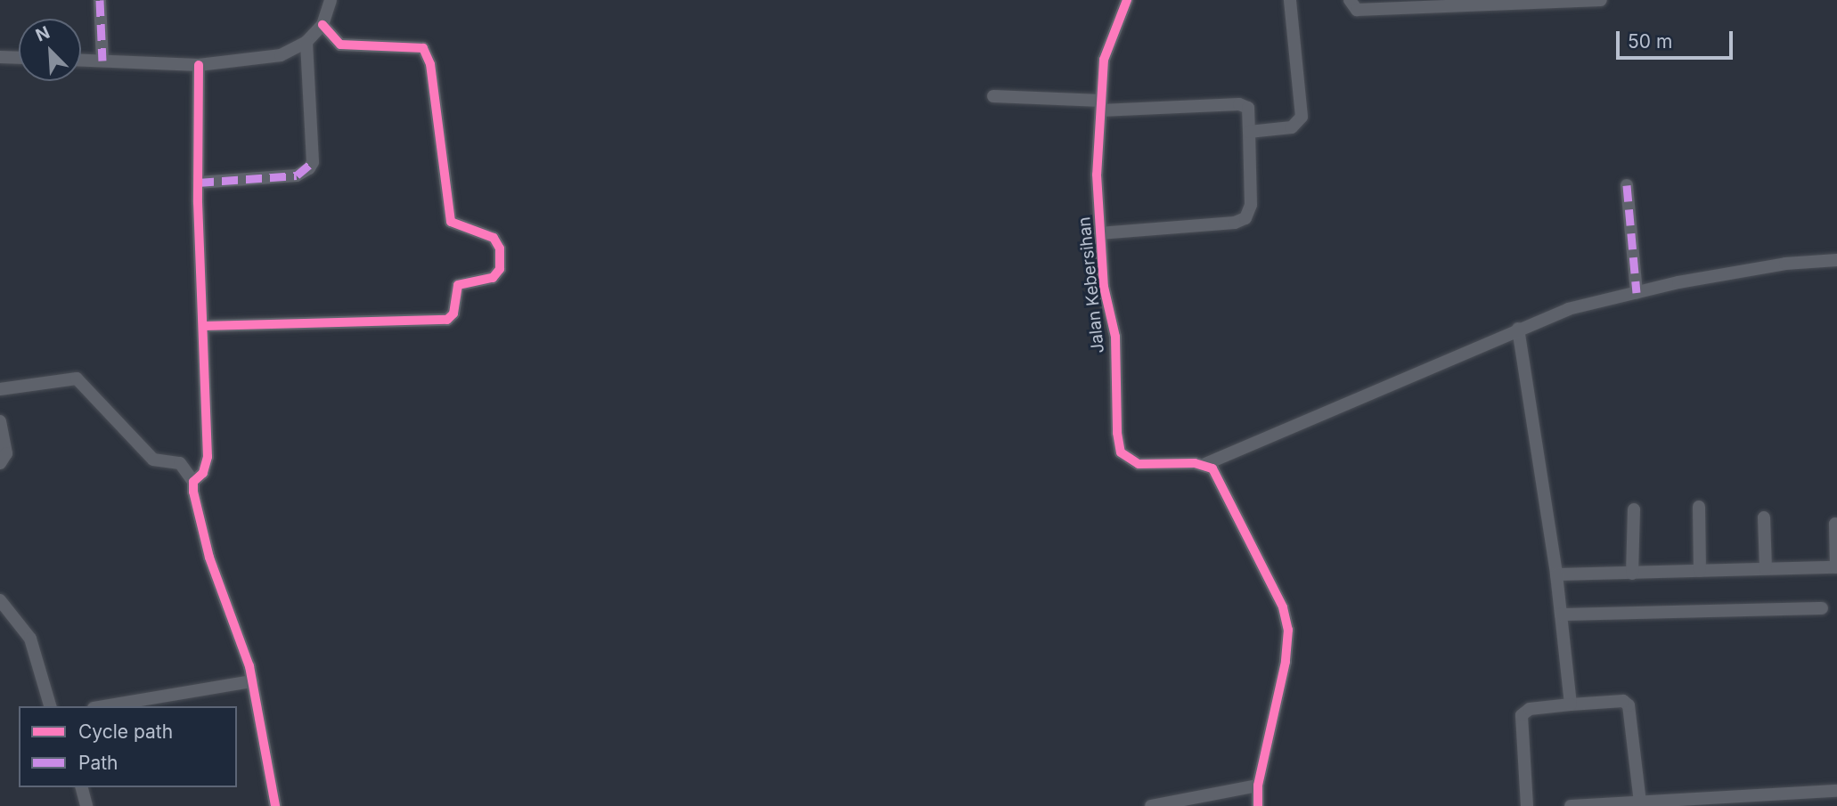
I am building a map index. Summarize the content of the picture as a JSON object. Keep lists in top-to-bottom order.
{
  "streets": {
    "street": ["Jalan Kebersihan"]
  },
  "legend": ["Cycle path", "Path"],
  "scale_bar": "50 m",
  "north": "top left"
}
